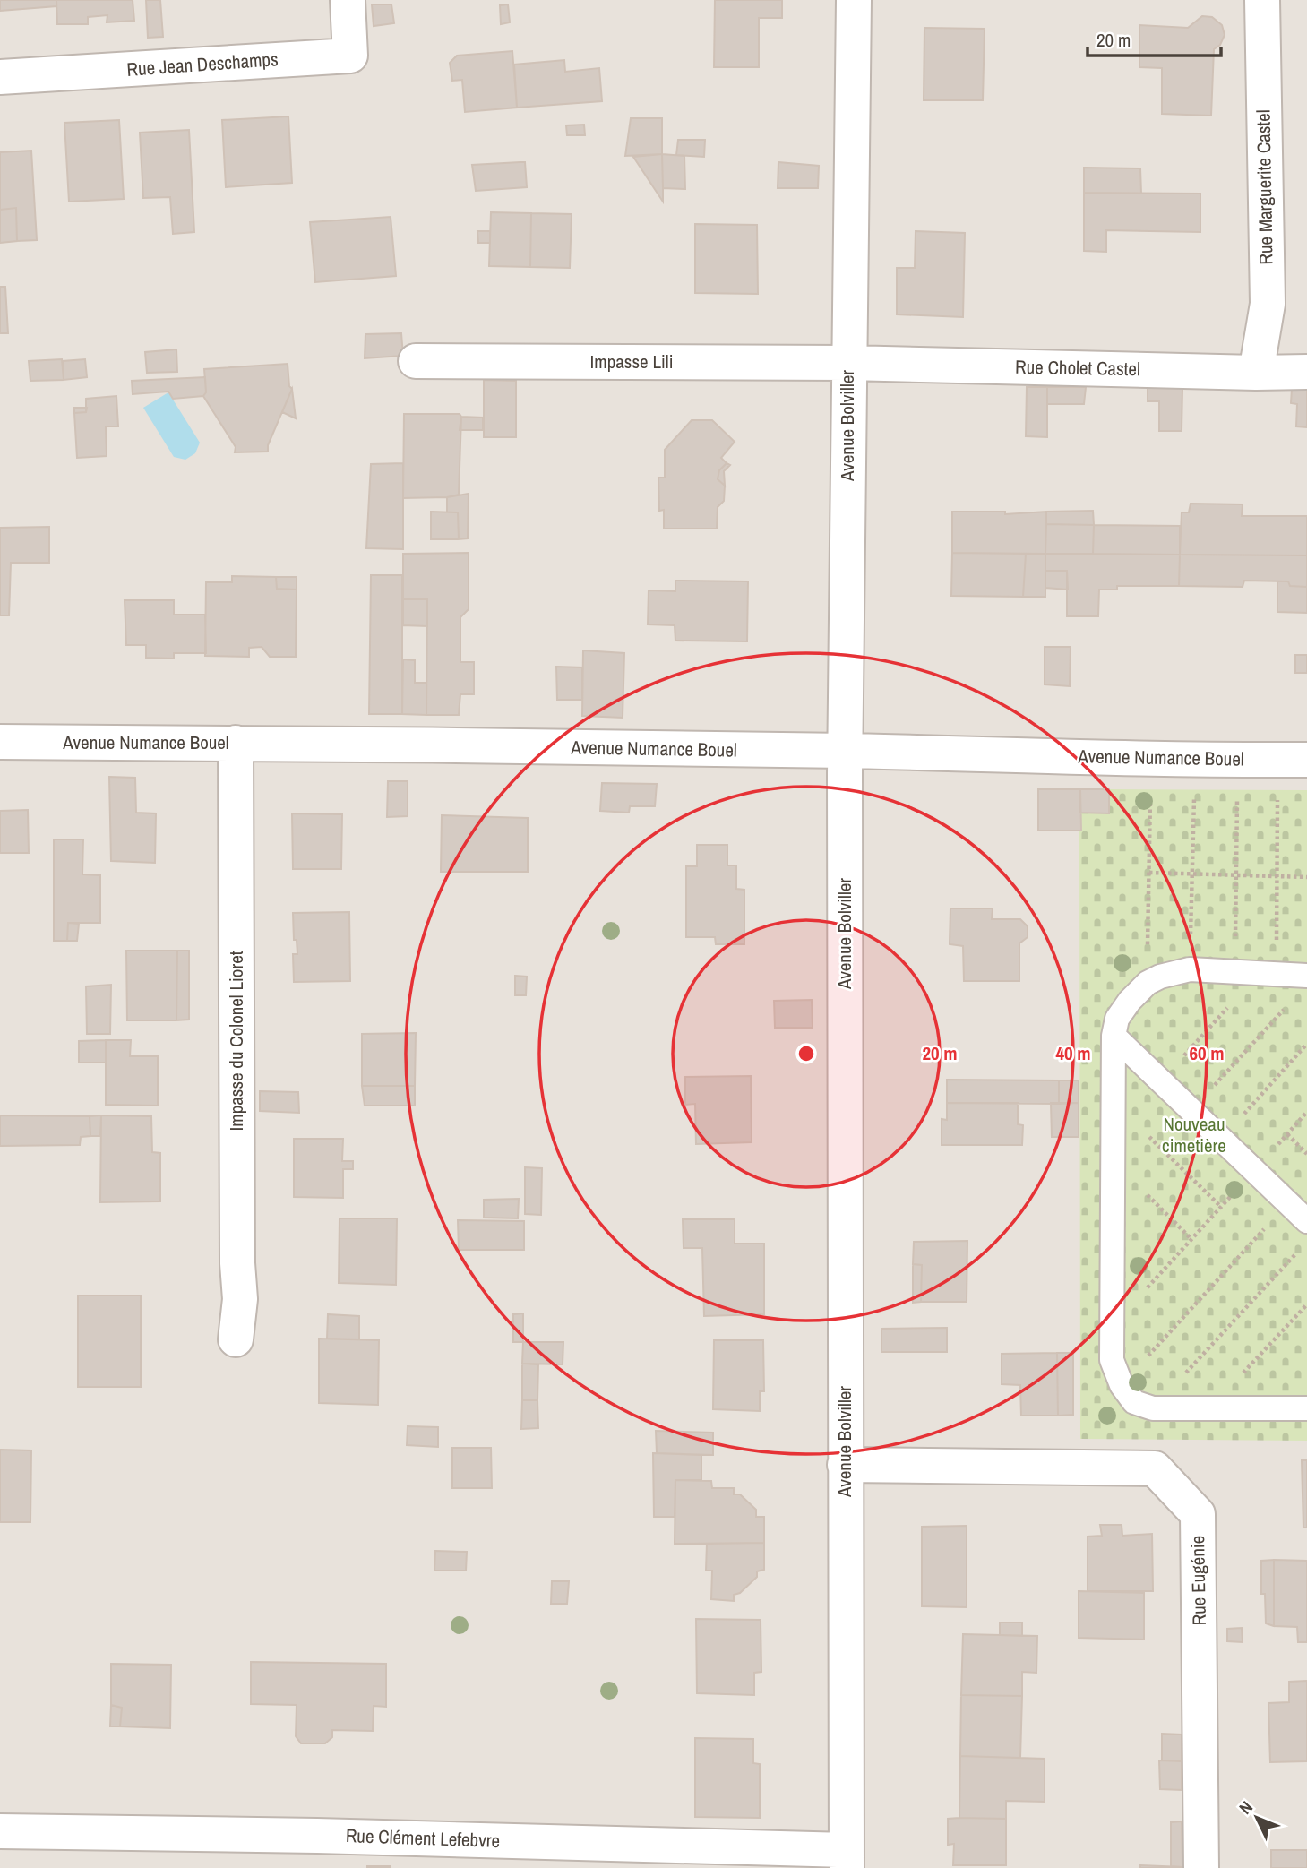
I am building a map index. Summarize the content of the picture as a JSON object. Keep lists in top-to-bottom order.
{
  "streets": {
    "street": [
      "Rue Jean Deschamps",
      "Rue Marguerite Castel",
      "Impasse Lili",
      "Rue Cholet Castel",
      "Avenue Bolviller",
      "Avenue Numance Bouel",
      "Impasse du Colonel Lioret",
      "Rue Eugénie",
      "Rue Clément Lefebvre"
    ]
  },
  "crossings": [
    ["Rue Marguerite Castel", "Rue Cholet Castel"],
    ["Impasse Lili", "Rue Cholet Castel"],
    ["Impasse Lili", "Avenue Bolviller"],
    ["Rue Cholet Castel", "Avenue Bolviller"],
    ["Avenue Bolviller", "Avenue Numance Bouel"],
    ["Avenue Bolviller", "Rue Eugénie"],
    ["Avenue Bolviller", "Rue Clément Lefebvre"],
    ["Avenue Numance Bouel", "Impasse du Colonel Lioret"]
  ],
  "parks": ["Nouveau cimetière"],
  "scale_bar": "20 m",
  "north": "top left",
  "rings": ["20 m", "40 m", "60 m"]
}
